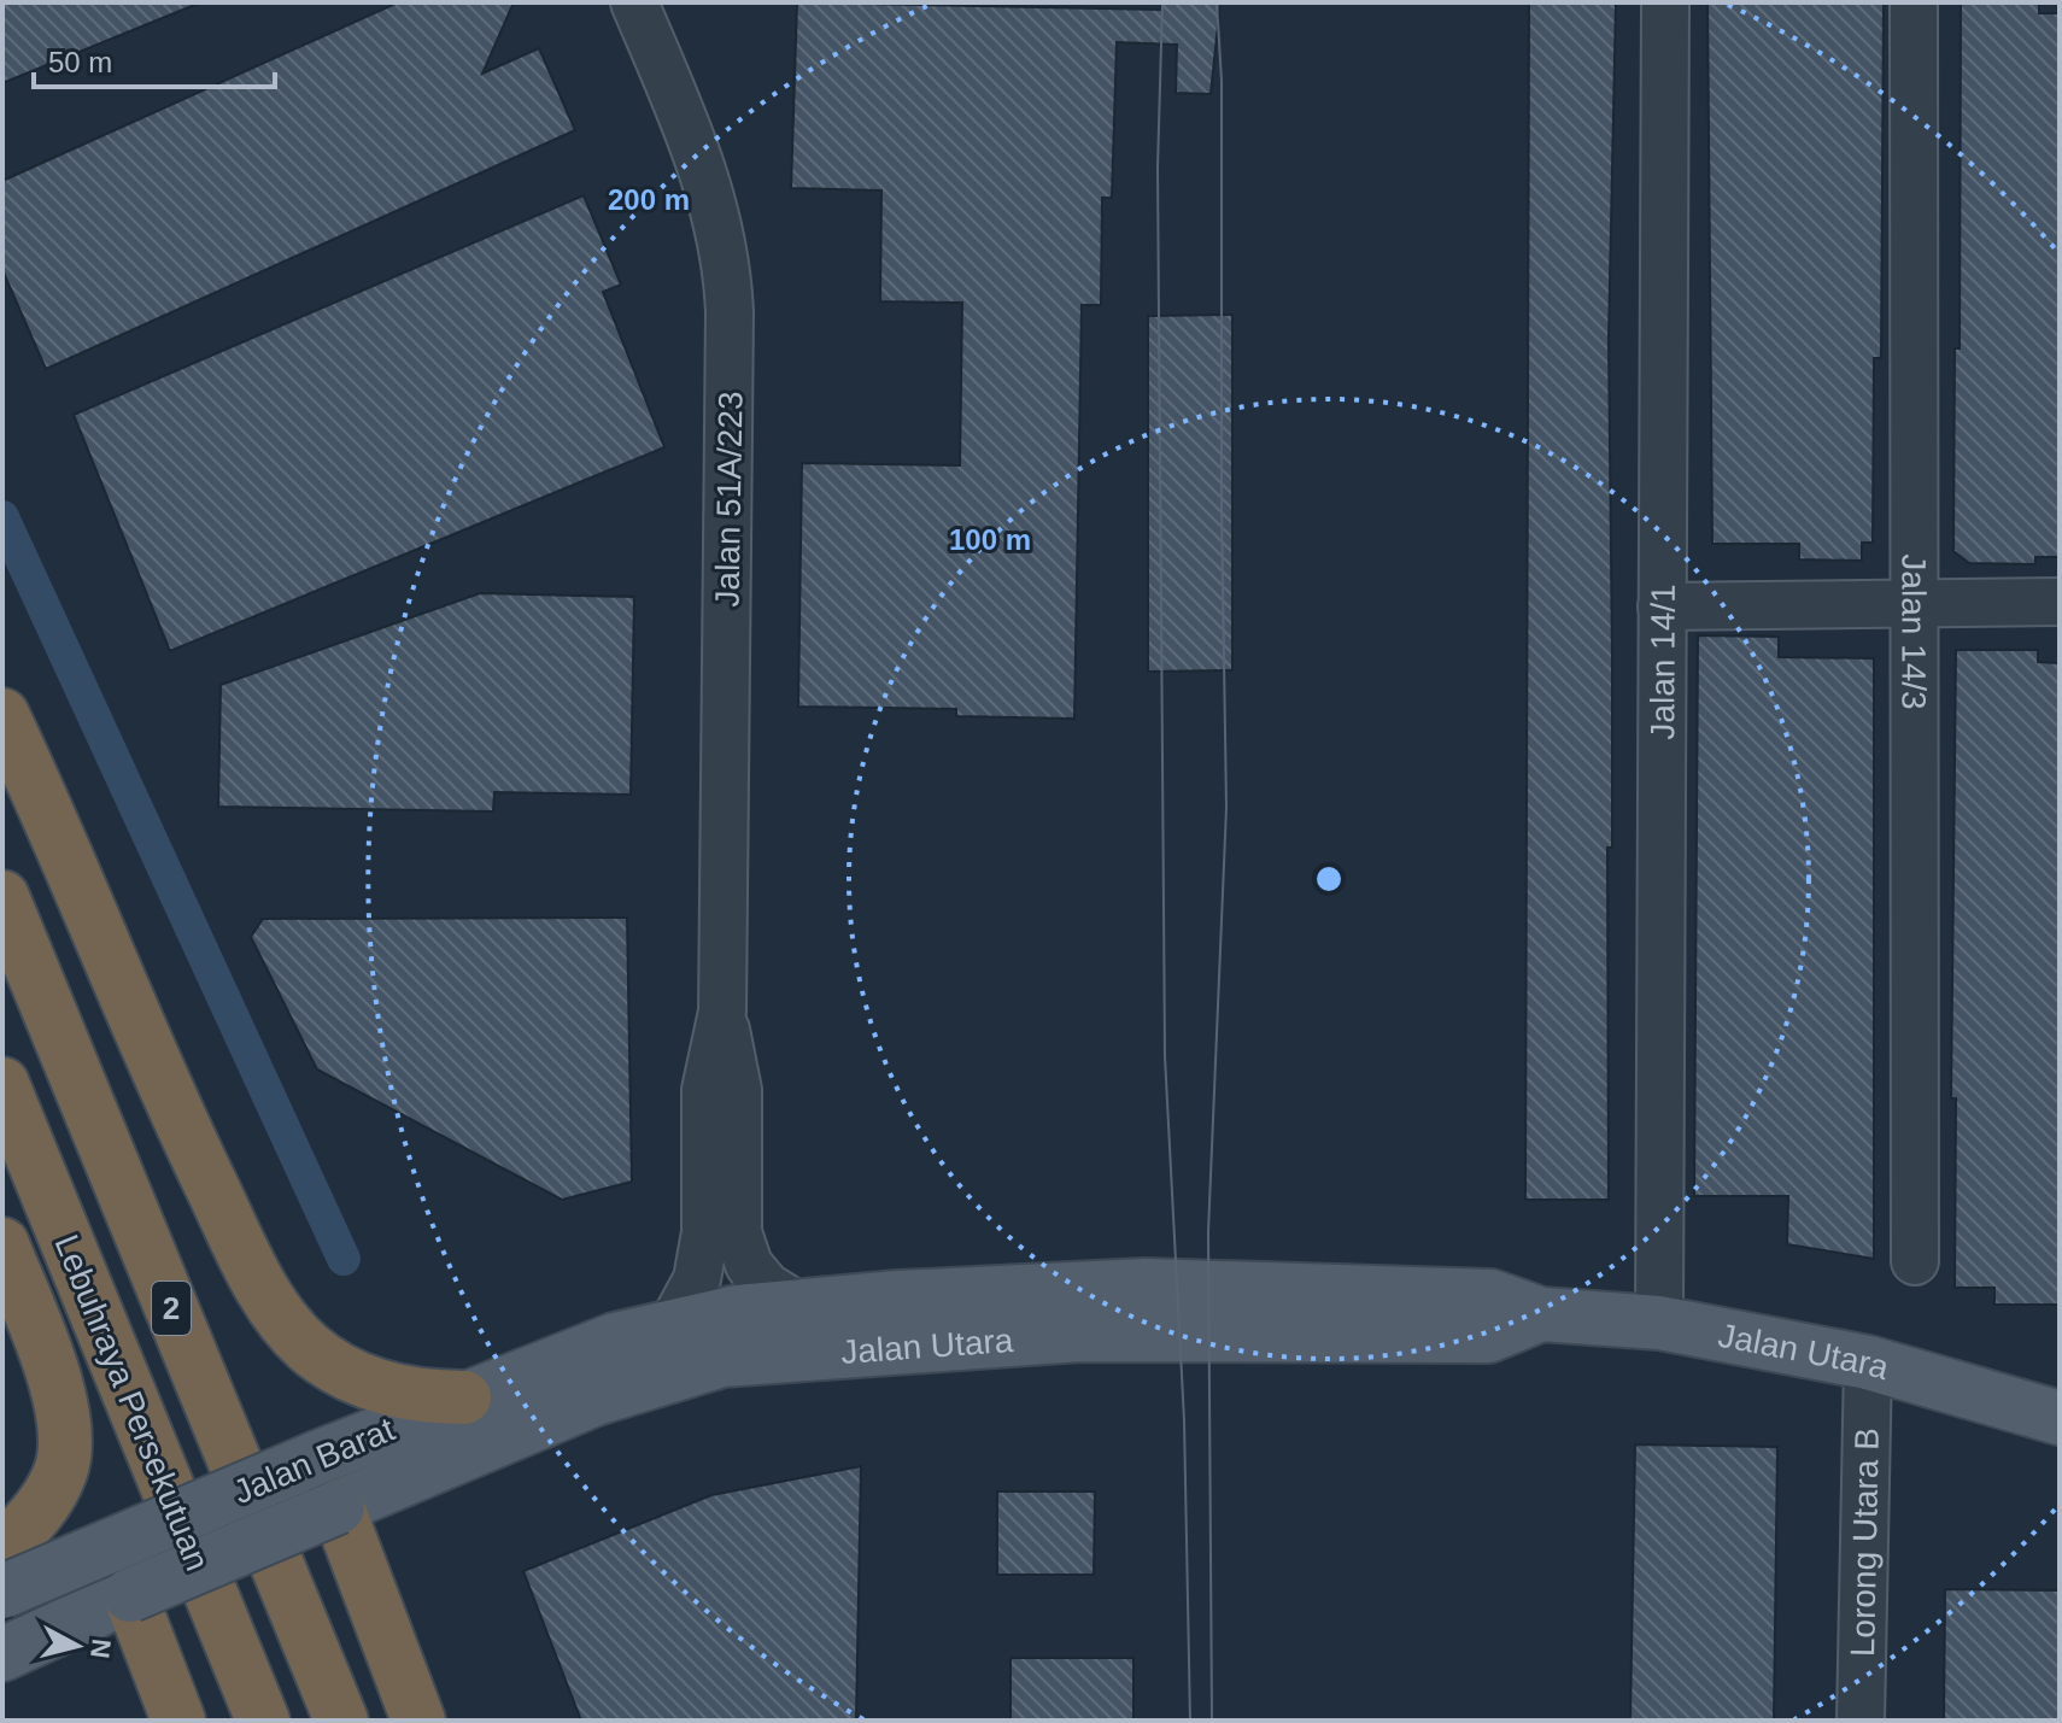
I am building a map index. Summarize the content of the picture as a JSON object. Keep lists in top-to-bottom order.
{
  "streets": {
    "highway": ["2", "Lebuhraya Persekutuan"],
    "main road": ["Jalan Utara", "Jalan Barat"],
    "street": [
      "Jalan 51A/223",
      "Jalan 14/3",
      "Jalan 14/1",
      "Lorong Utara B"
    ]
  },
  "crossings": [
    ["Jalan 51A/223", "Jalan Utara"],
    ["Jalan 14/1", "Jalan Utara"],
    ["Jalan Utara", "Jalan Barat"],
    ["Jalan Utara", "Lorong Utara B"]
  ],
  "scale_bar": "50 m",
  "north": "right",
  "rings": ["200 m", "100 m"]
}
